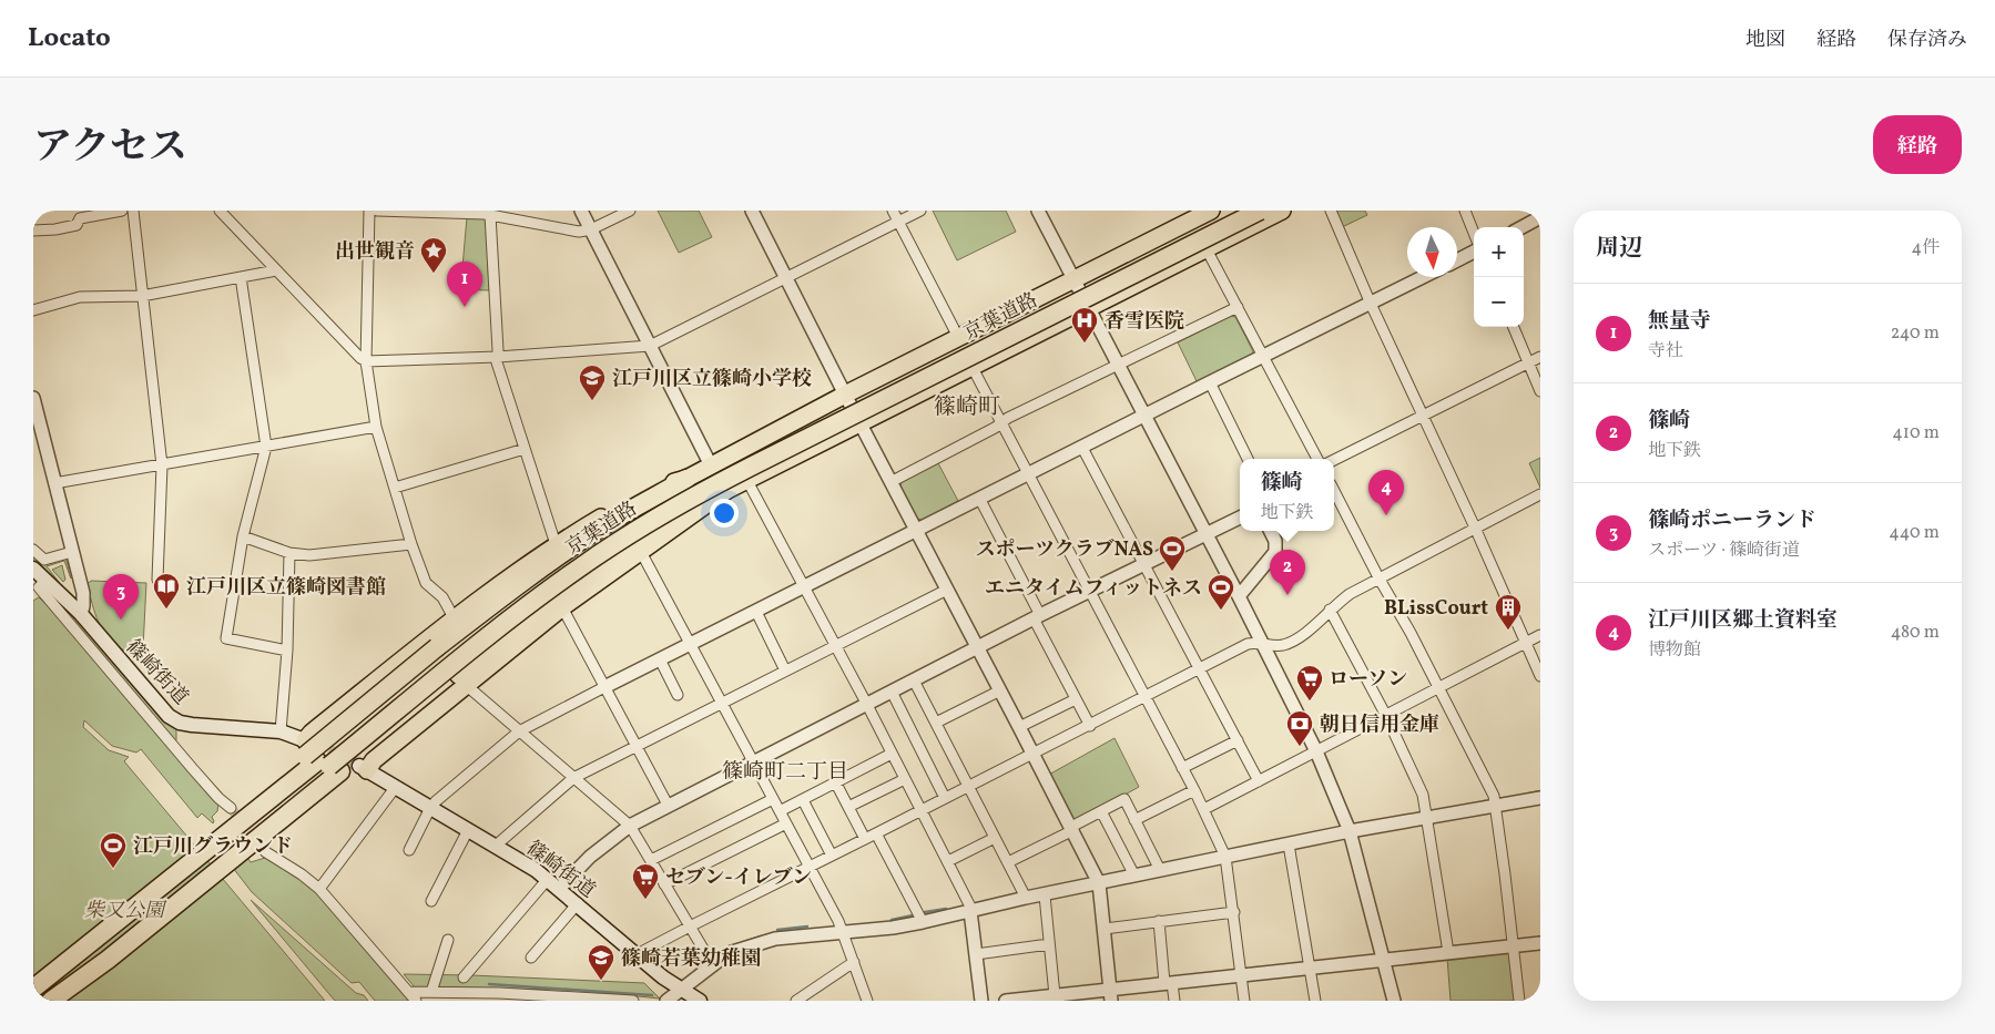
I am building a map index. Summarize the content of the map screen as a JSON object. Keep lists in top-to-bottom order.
{
  "streets": {
    "highway": ["京葉道路"],
    "main road": ["篠崎街道"]
  },
  "crossings": [
    ["京葉道路", "篠崎街道"]
  ],
  "districts": ["篠崎町", "篠崎町二丁目"],
  "parks": ["柴又公園"],
  "places": {
    "place": ["出世観音"],
    "hospital": ["香雪医院"],
    "school or university": ["江戸川区立篠崎小学校", "篠崎若葉幼稚園"],
    "sports": ["スポーツクラブNAS", "エニタイムフィットネス", "江戸川グラウンド"],
    "library": ["江戸川区立篠崎図書館"],
    "building": ["BLissCourt"],
    "supermarket": ["ローソン", "セブン-イレブン"],
    "bank": ["朝日信用金庫"]
  },
  "north": "bottom",
  "page": {
    "header": "Locato",
    "nav": ["地図", "経路", "保存済み"],
    "title": "アクセス",
    "buttons": "経路",
    "heading": ["周辺", "4件"],
    "map_buttons": ["+", "−"],
    "pins": [
      "1",
      "4",
      "2",
      "3"
    ],
    "list": [
      {
        "mark": "1",
        "name": "無量寺",
        "note": "寺社",
        "value": "240 m"
      },
      {
        "mark": "2",
        "name": "篠崎",
        "note": "地下鉄",
        "value": "410 m"
      },
      {
        "mark": "3",
        "name": "篠崎ポニーランド",
        "note": "スポーツ · 篠崎街道",
        "value": "440 m"
      },
      {
        "mark": "4",
        "name": "江戸川区郷土資料室",
        "note": "博物館",
        "value": "480 m"
      }
    ],
    "popup": ["篠崎", "地下鉄"]
  }
}
